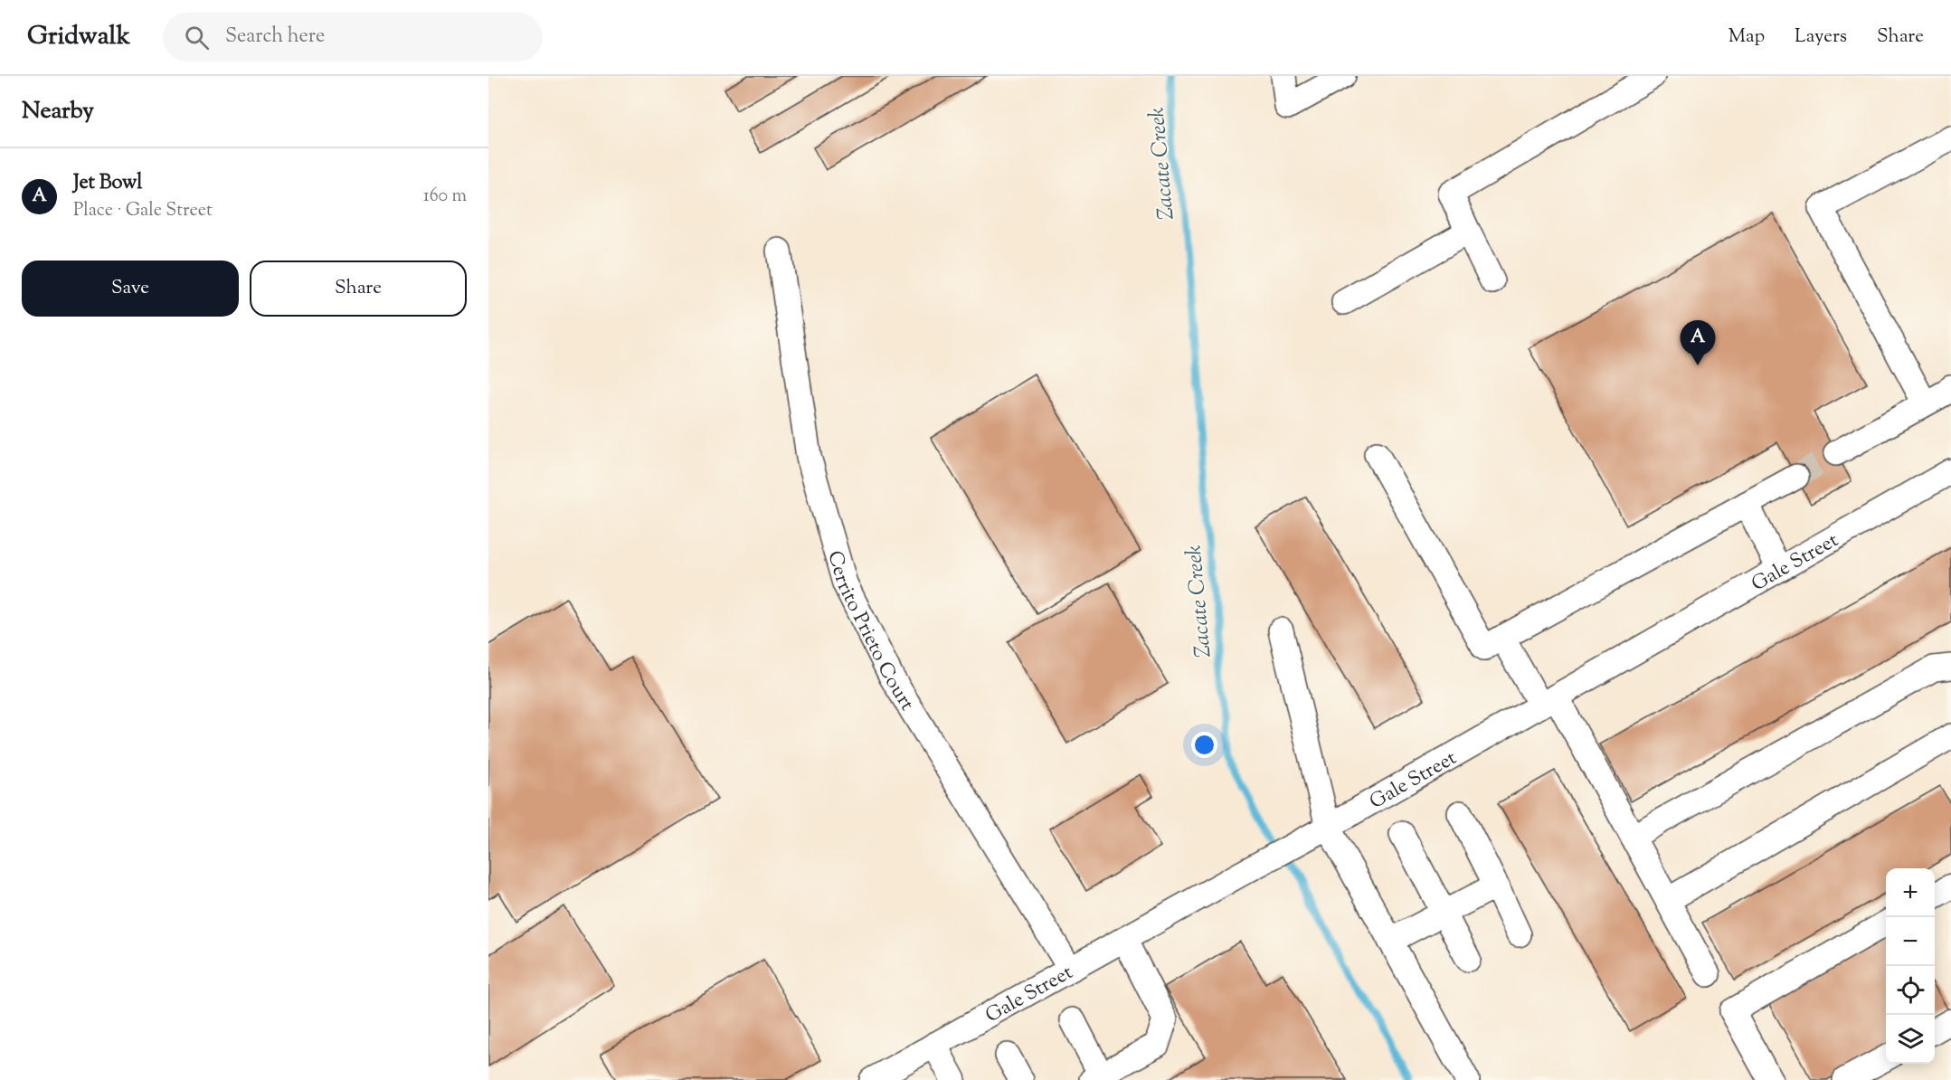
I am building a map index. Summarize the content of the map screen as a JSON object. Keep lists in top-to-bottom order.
{
  "streets": {
    "street": ["Gale Street", "Cerrito Prieto Court"]
  },
  "crossings": [
    ["Gale Street", "Cerrito Prieto Court"]
  ],
  "water": ["Zacate Creek"],
  "page": {
    "header": "Gridwalk",
    "search": "Search here",
    "nav": ["Map", "Layers", "Share"],
    "heading": "Nearby",
    "list": [
      {
        "mark": "A",
        "name": "Jet Bowl",
        "note": "Place · Gale Street",
        "value": "160 m"
      }
    ],
    "buttons": ["Save", "Share"],
    "pins": "A",
    "map_buttons": ["+", "−"]
  }
}
